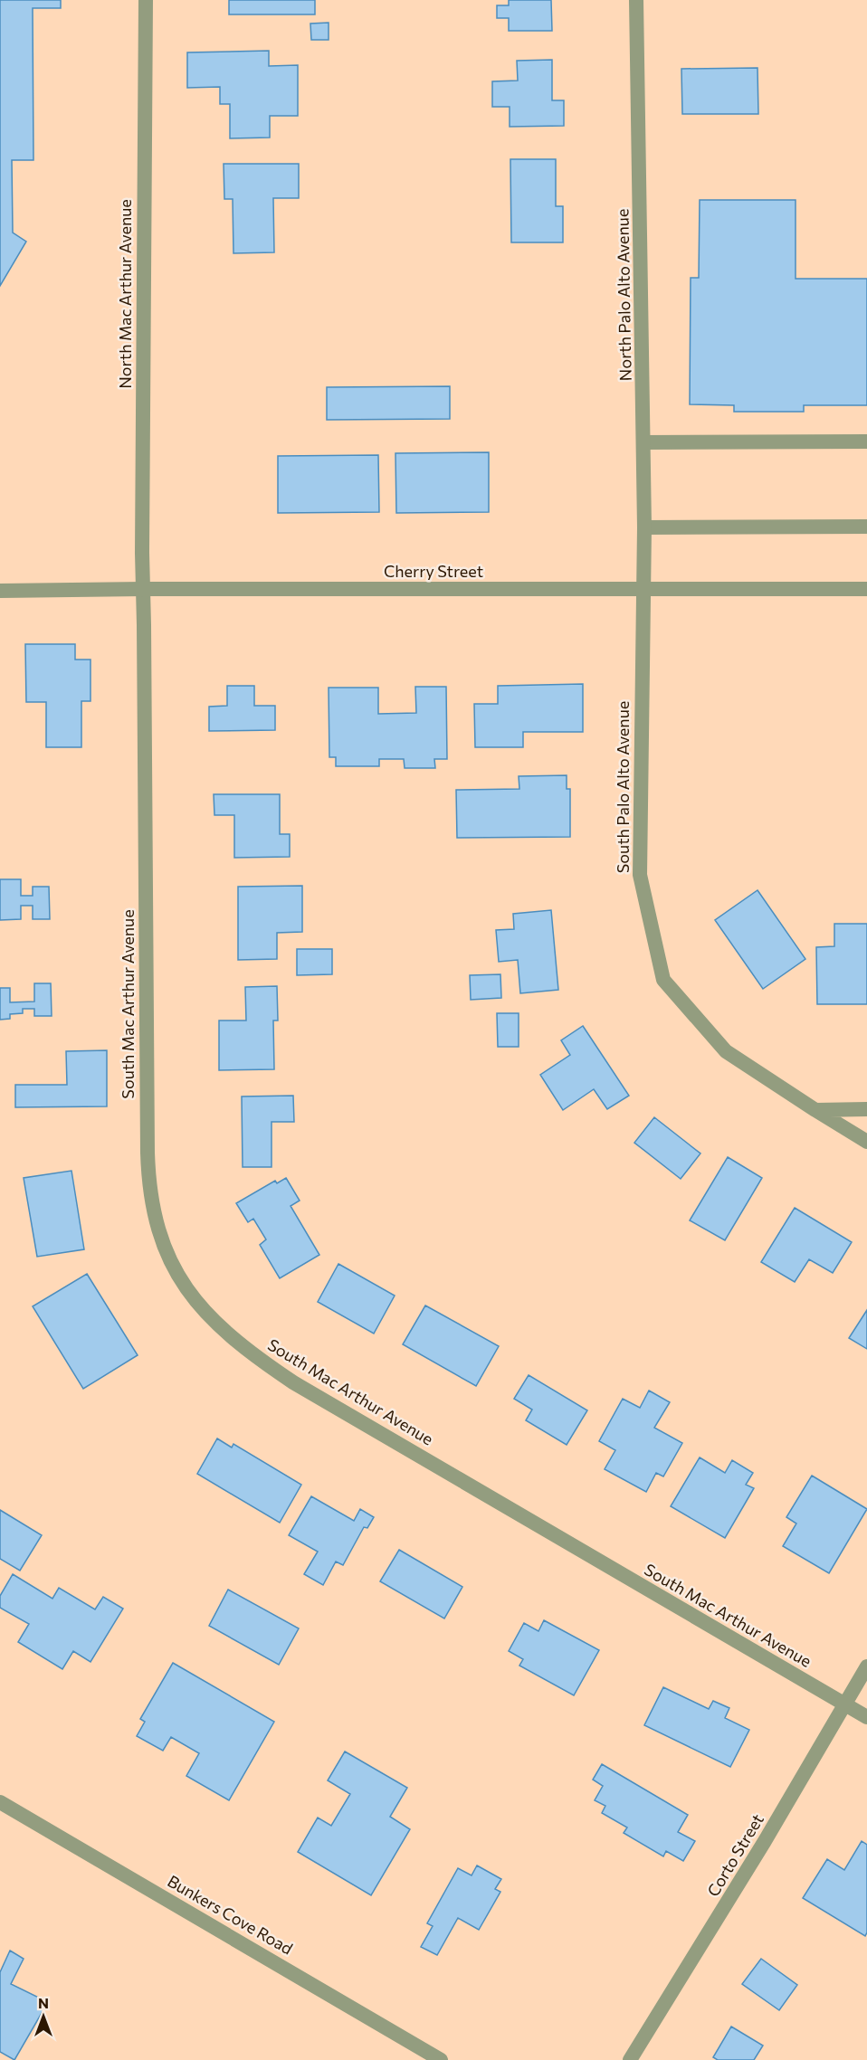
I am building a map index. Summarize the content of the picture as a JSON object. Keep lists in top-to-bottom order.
{
  "streets": {
    "street": [
      "North Mac Arthur Avenue",
      "North Palo Alto Avenue",
      "Cherry Street",
      "South Palo Alto Avenue",
      "South Mac Arthur Avenue",
      "Corto Street",
      "Bunkers Cove Road"
    ]
  },
  "crossings": [
    ["North Mac Arthur Avenue", "Cherry Street"],
    ["North Mac Arthur Avenue", "South Mac Arthur Avenue"],
    ["North Palo Alto Avenue", "Cherry Street"],
    ["North Palo Alto Avenue", "South Palo Alto Avenue"],
    ["Cherry Street", "South Palo Alto Avenue"],
    ["Cherry Street", "South Mac Arthur Avenue"],
    ["South Mac Arthur Avenue", "Corto Street"]
  ],
  "north": "top"
}
